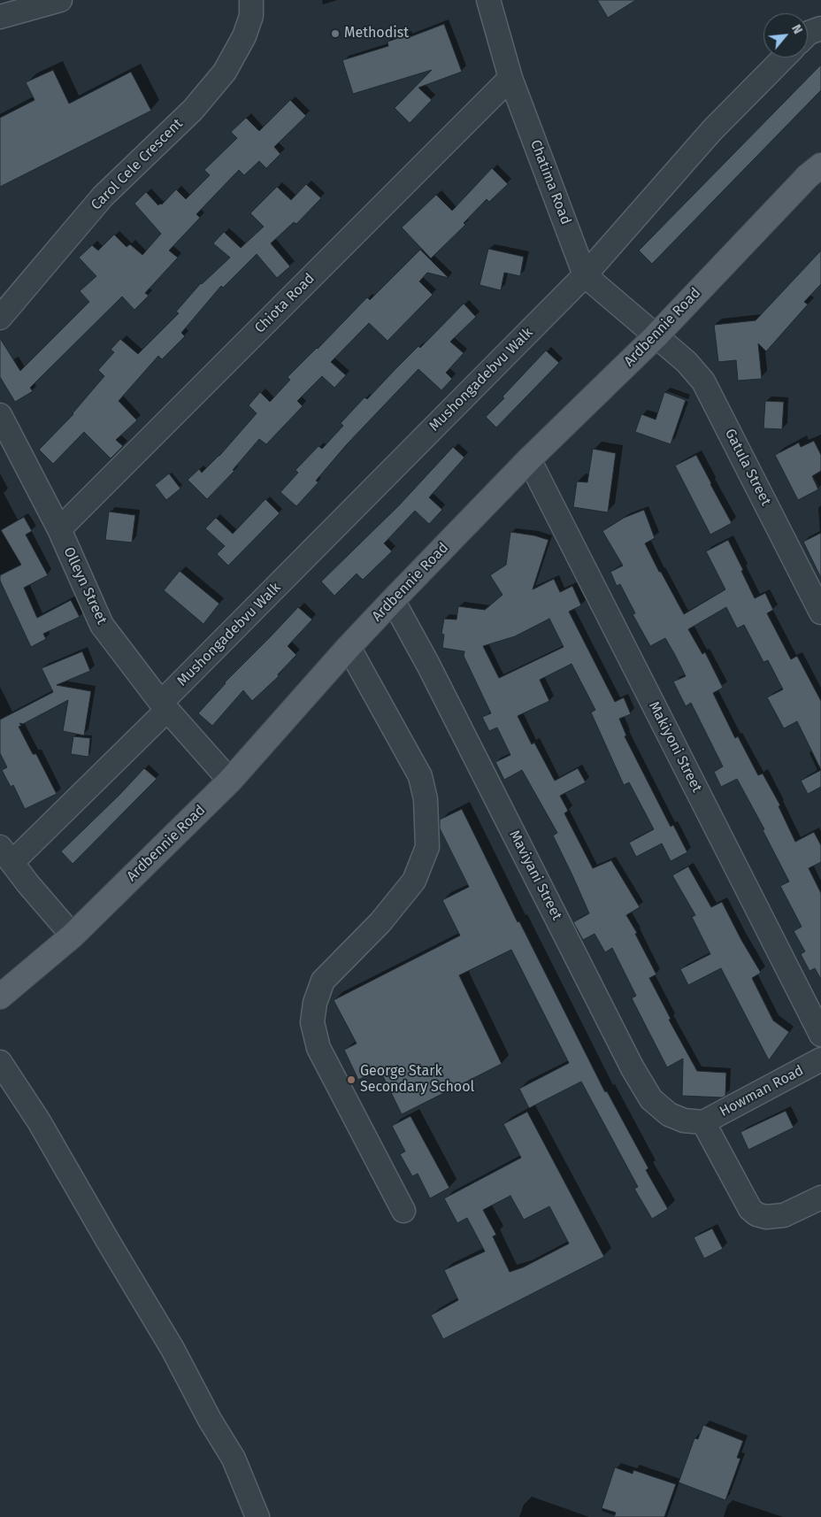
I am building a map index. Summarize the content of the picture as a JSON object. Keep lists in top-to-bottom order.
{
  "streets": {
    "main road": ["Ardbennie Road"],
    "street": [
      "Carol Cele Crescent",
      "Chatima Road",
      "Chiota Road",
      "Mushongadebvu Walk",
      "Gatula Street",
      "Olleyn Street",
      "Makiyoni Street",
      "Maviyani Street",
      "Howman Road"
    ]
  },
  "crossings": [
    ["Chatima Road", "Chiota Road"],
    ["Chatima Road", "Ardbennie Road"],
    ["Chatima Road", "Mushongadebvu Walk"],
    ["Chatima Road", "Gatula Street"],
    ["Chiota Road", "Olleyn Street"],
    ["Ardbennie Road", "Gatula Street"],
    ["Ardbennie Road", "Olleyn Street"],
    ["Ardbennie Road", "Makiyoni Street"],
    ["Ardbennie Road", "Maviyani Street"],
    ["Mushongadebvu Walk", "Olleyn Street"],
    ["Maviyani Street", "Howman Road"]
  ],
  "places": ["Methodist", "George Stark Secondary School"],
  "north": "top right"
}
